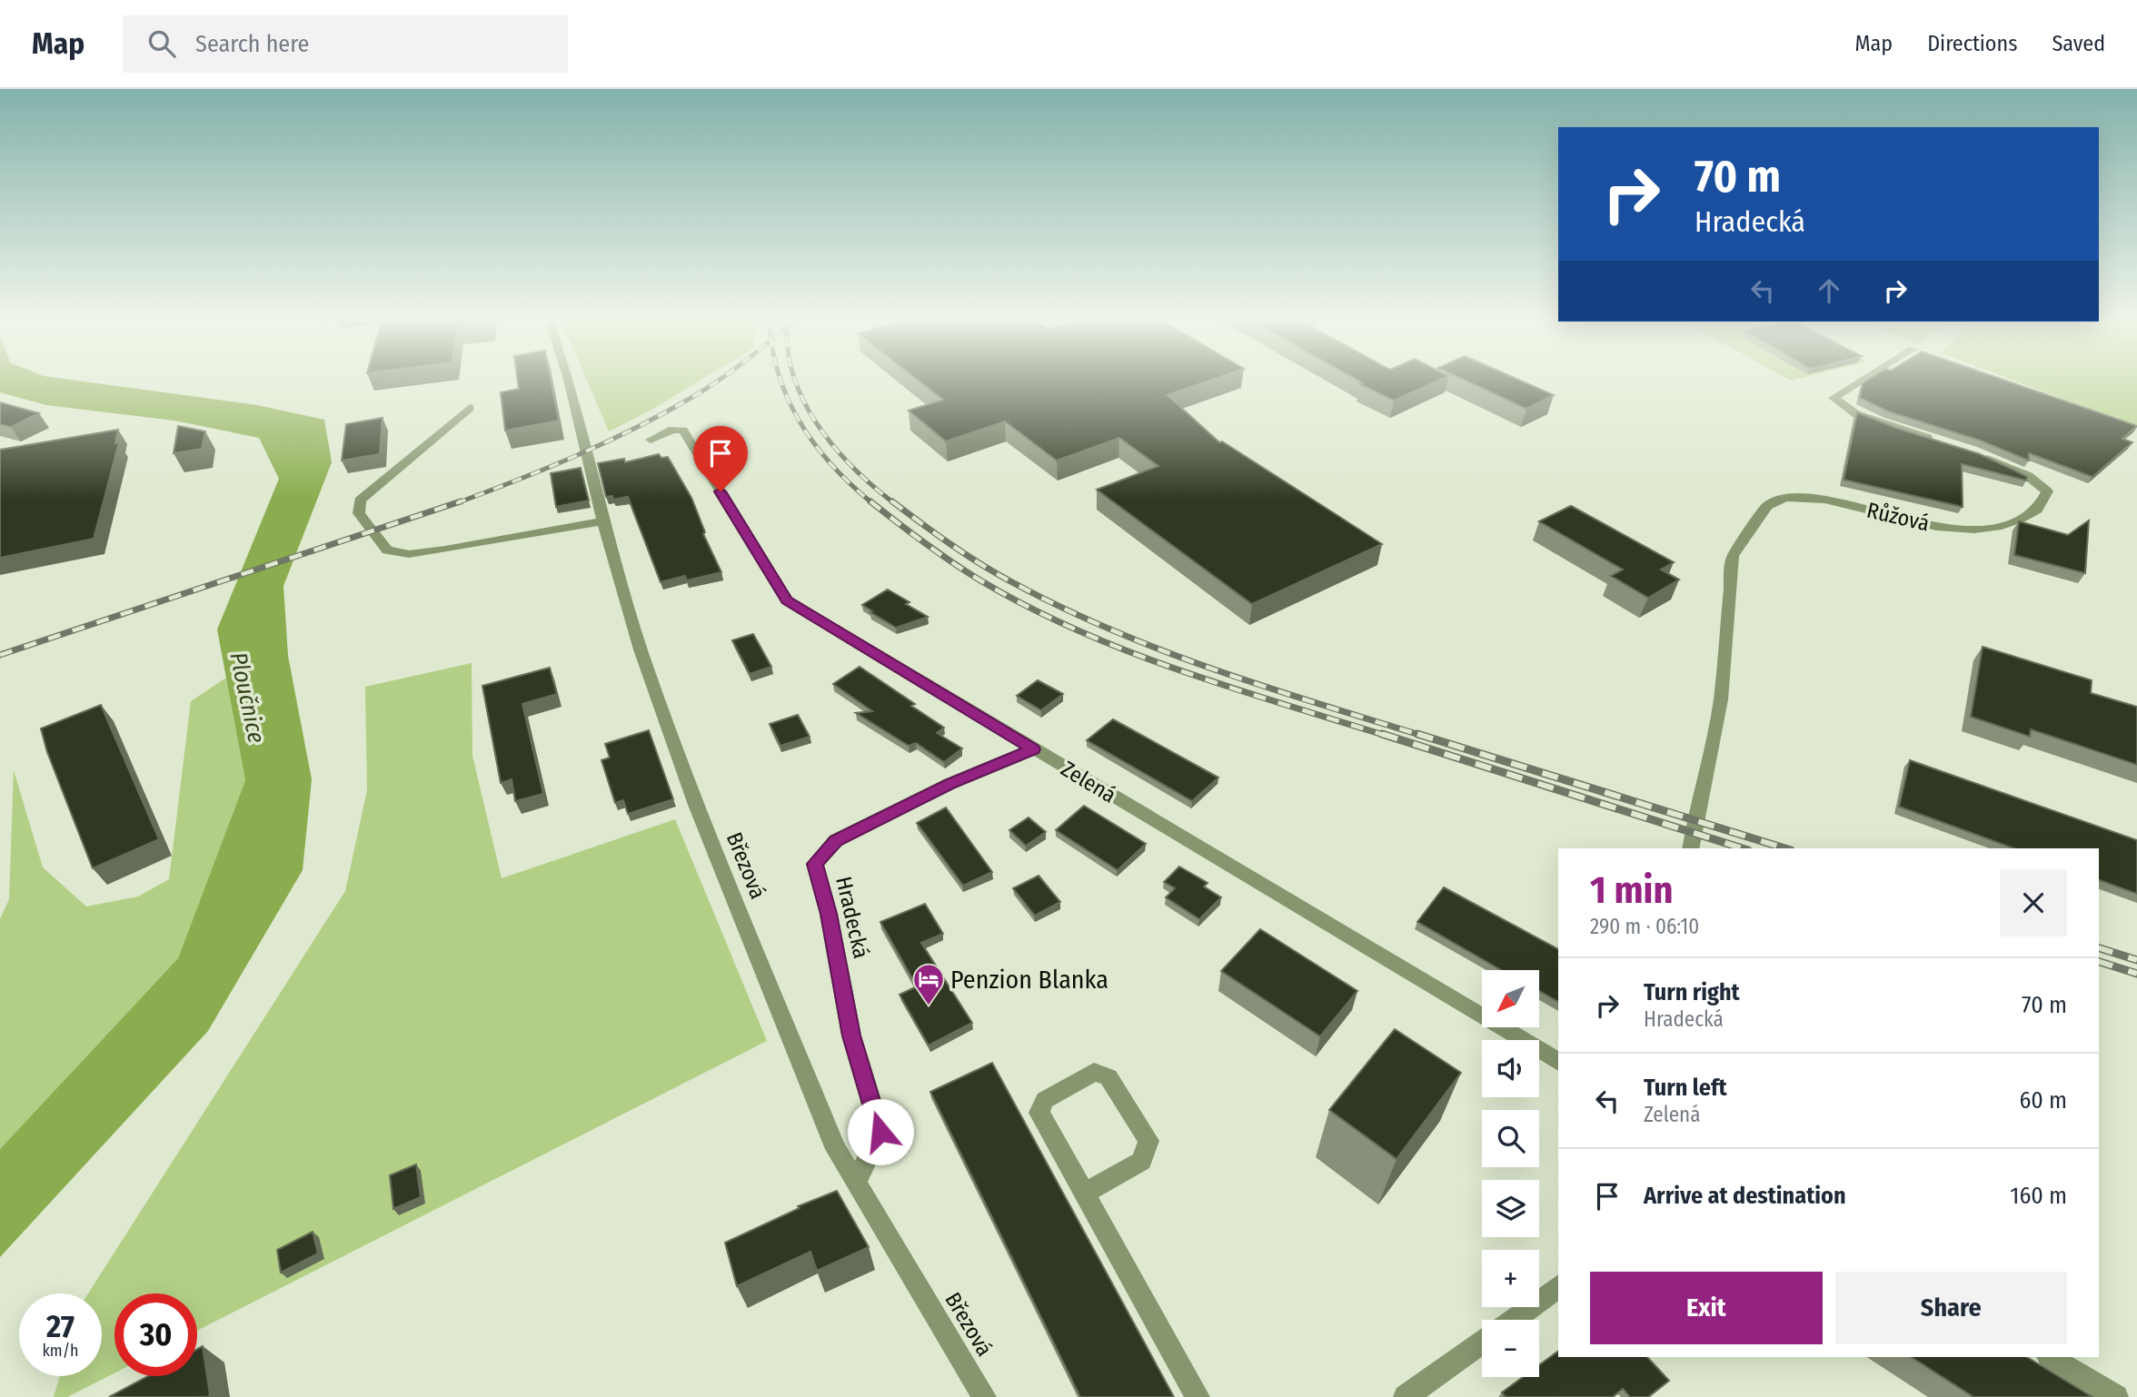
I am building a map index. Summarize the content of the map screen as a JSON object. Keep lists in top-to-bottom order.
{
  "streets": {
    "street": [
      "Růžová",
      "Zelená",
      "Březová",
      "Hradecká"
    ]
  },
  "crossings": [
    ["Zelená", "Hradecká"],
    ["Březová", "Hradecká"]
  ],
  "water": ["Ploučnice"],
  "places": {
    "hotel": ["Penzion Blanka"]
  },
  "north": "bottom left",
  "page": {
    "header": "Map",
    "search": "Search here",
    "nav": ["Map", "Directions", "Saved"],
    "turn": ["70 m", "Hradecká"],
    "heading": ["1 min", "290 m · 06:10"],
    "list": [
      {
        "name": "Turn right",
        "note": "Hradecká",
        "value": "70 m"
      },
      {
        "name": "Turn left",
        "note": "Zelená",
        "value": "60 m"
      },
      {
        "name": "Arrive at destination",
        "value": "160 m"
      }
    ],
    "map_buttons": ["+", "−"],
    "buttons": ["Exit", "Share"],
    "speed": "27 km/h",
    "limit": "30"
  }
}
